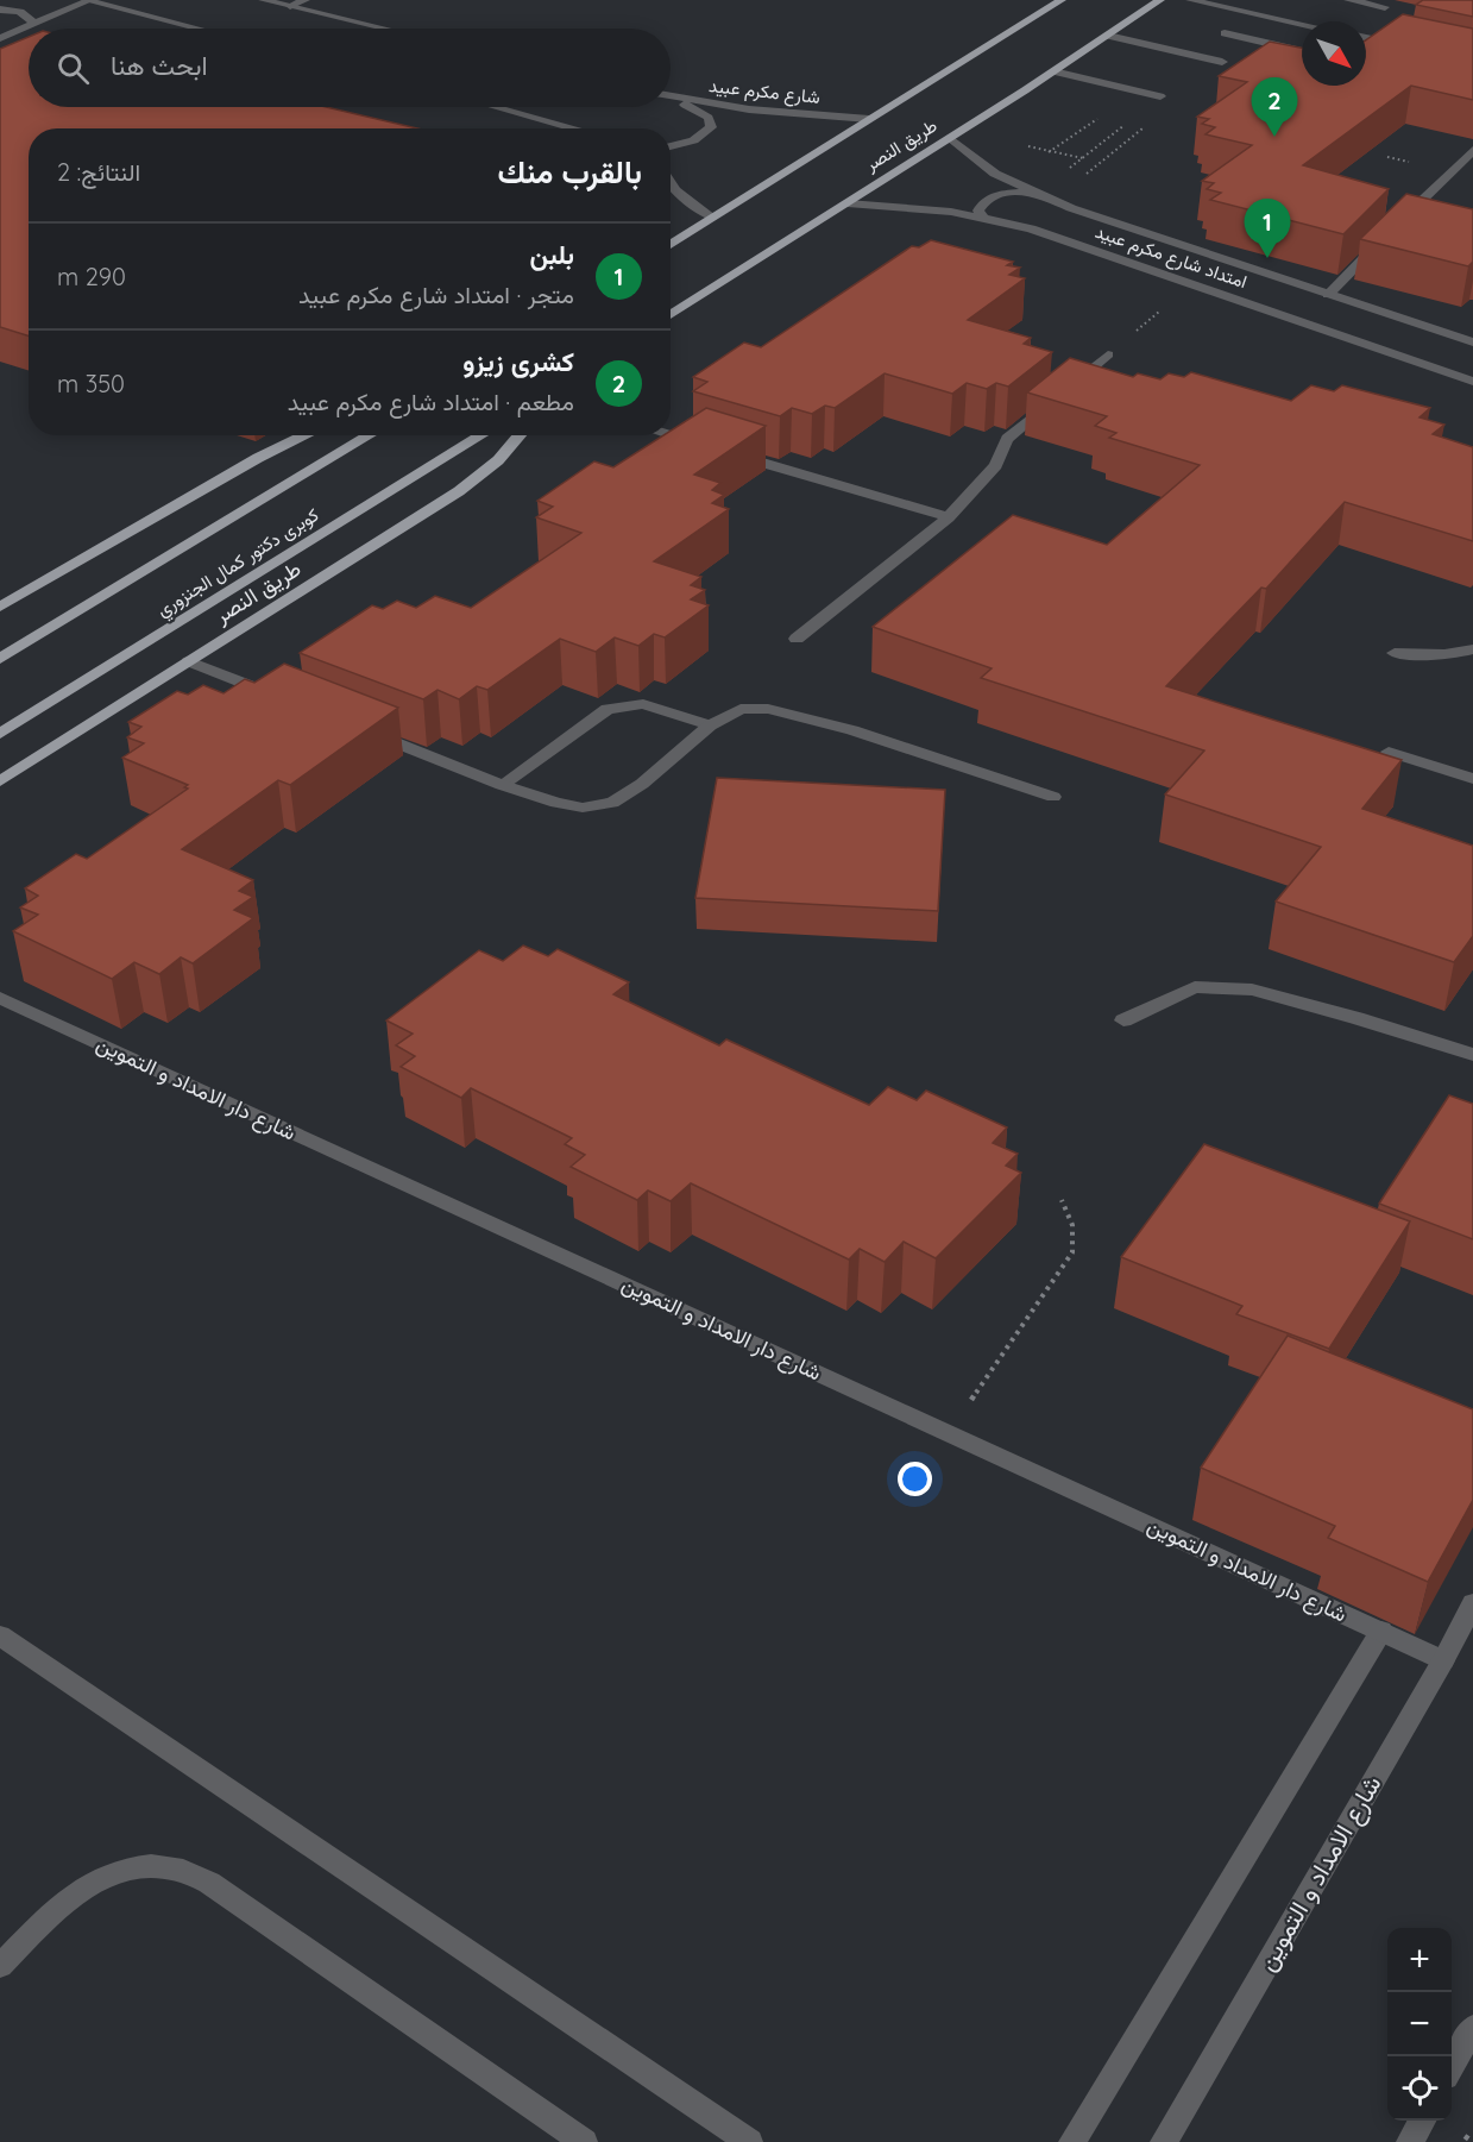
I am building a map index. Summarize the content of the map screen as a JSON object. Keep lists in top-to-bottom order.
{
  "streets": {
    "highway": ["طريق النصر", "كوبرى دكتور كمال الجنزوري"],
    "street": [
      "شارع مكرم عبيد",
      "امتداد شارع مكرم عبيد",
      "شارع دار الامداد و التموين",
      "شارع الامداد و التموين"
    ]
  },
  "crossings": [
    ["شارع مكرم عبيد", "طريق النصر"],
    ["طريق النصر", "امتداد شارع مكرم عبيد"],
    ["شارع دار الامداد و التموين", "شارع الامداد و التموين"]
  ],
  "north": "bottom right",
  "page": {
    "search": "ابحث هنا",
    "pins": ["2", "1"],
    "heading": ["بالقرب منك", "النتائج: 2"],
    "list": [
      {
        "mark": "1",
        "name": "بلبن",
        "note": "متجر · امتداد شارع مكرم عبيد",
        "value": "290 m"
      },
      {
        "mark": "2",
        "name": "كشرى زيزو",
        "note": "مطعم · امتداد شارع مكرم عبيد",
        "value": "350 m"
      }
    ],
    "map_buttons": ["+", "−"]
  }
}
